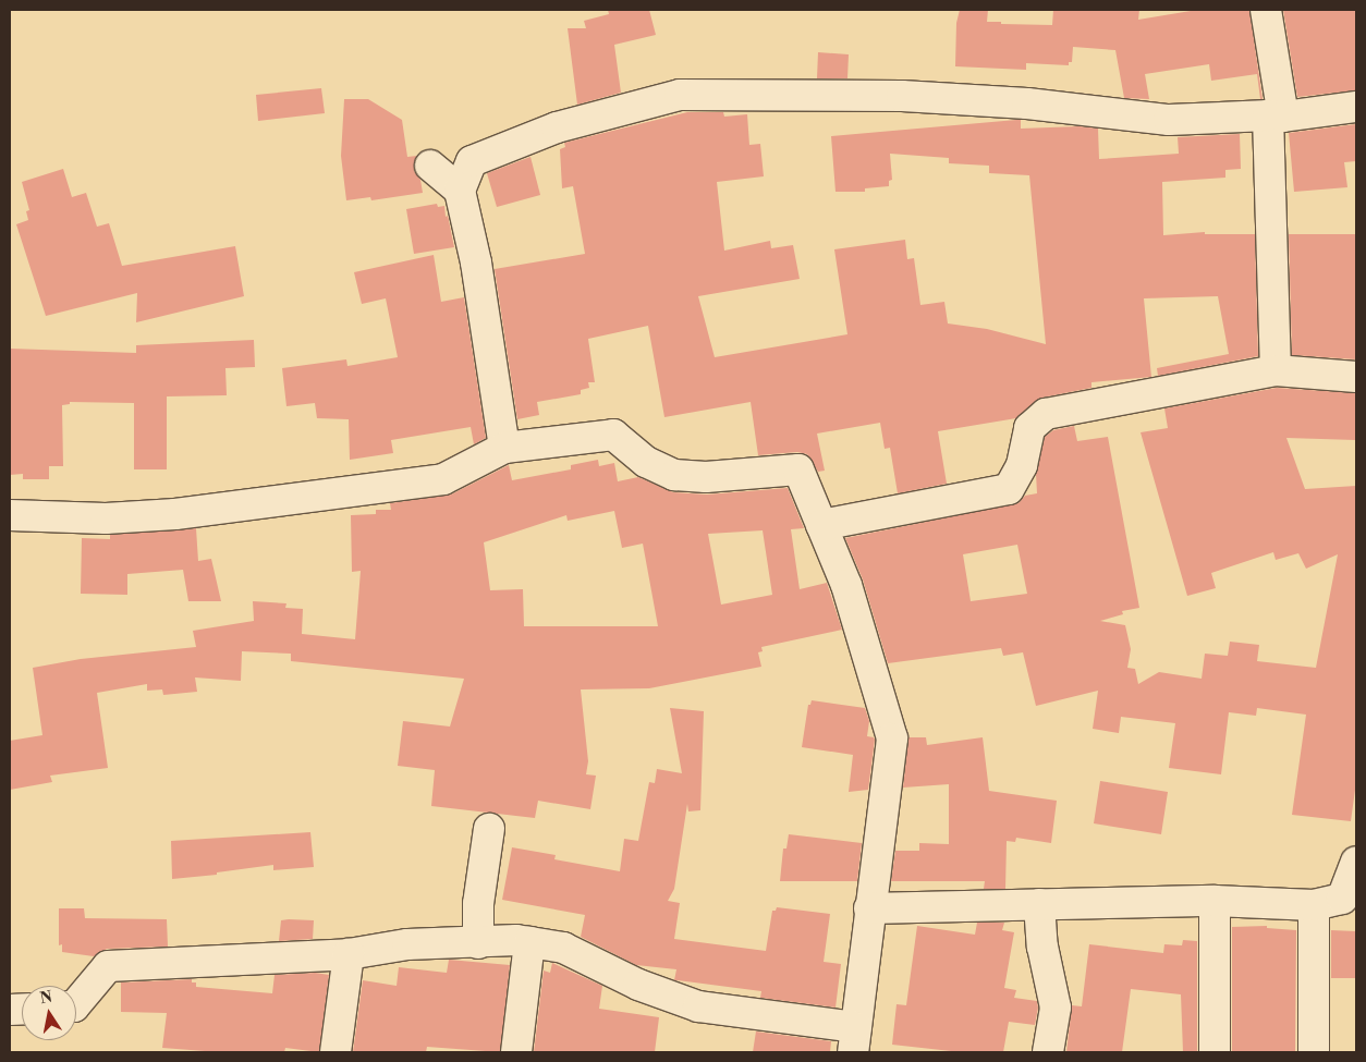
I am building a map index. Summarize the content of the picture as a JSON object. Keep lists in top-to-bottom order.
{
  "north": "top"
}
